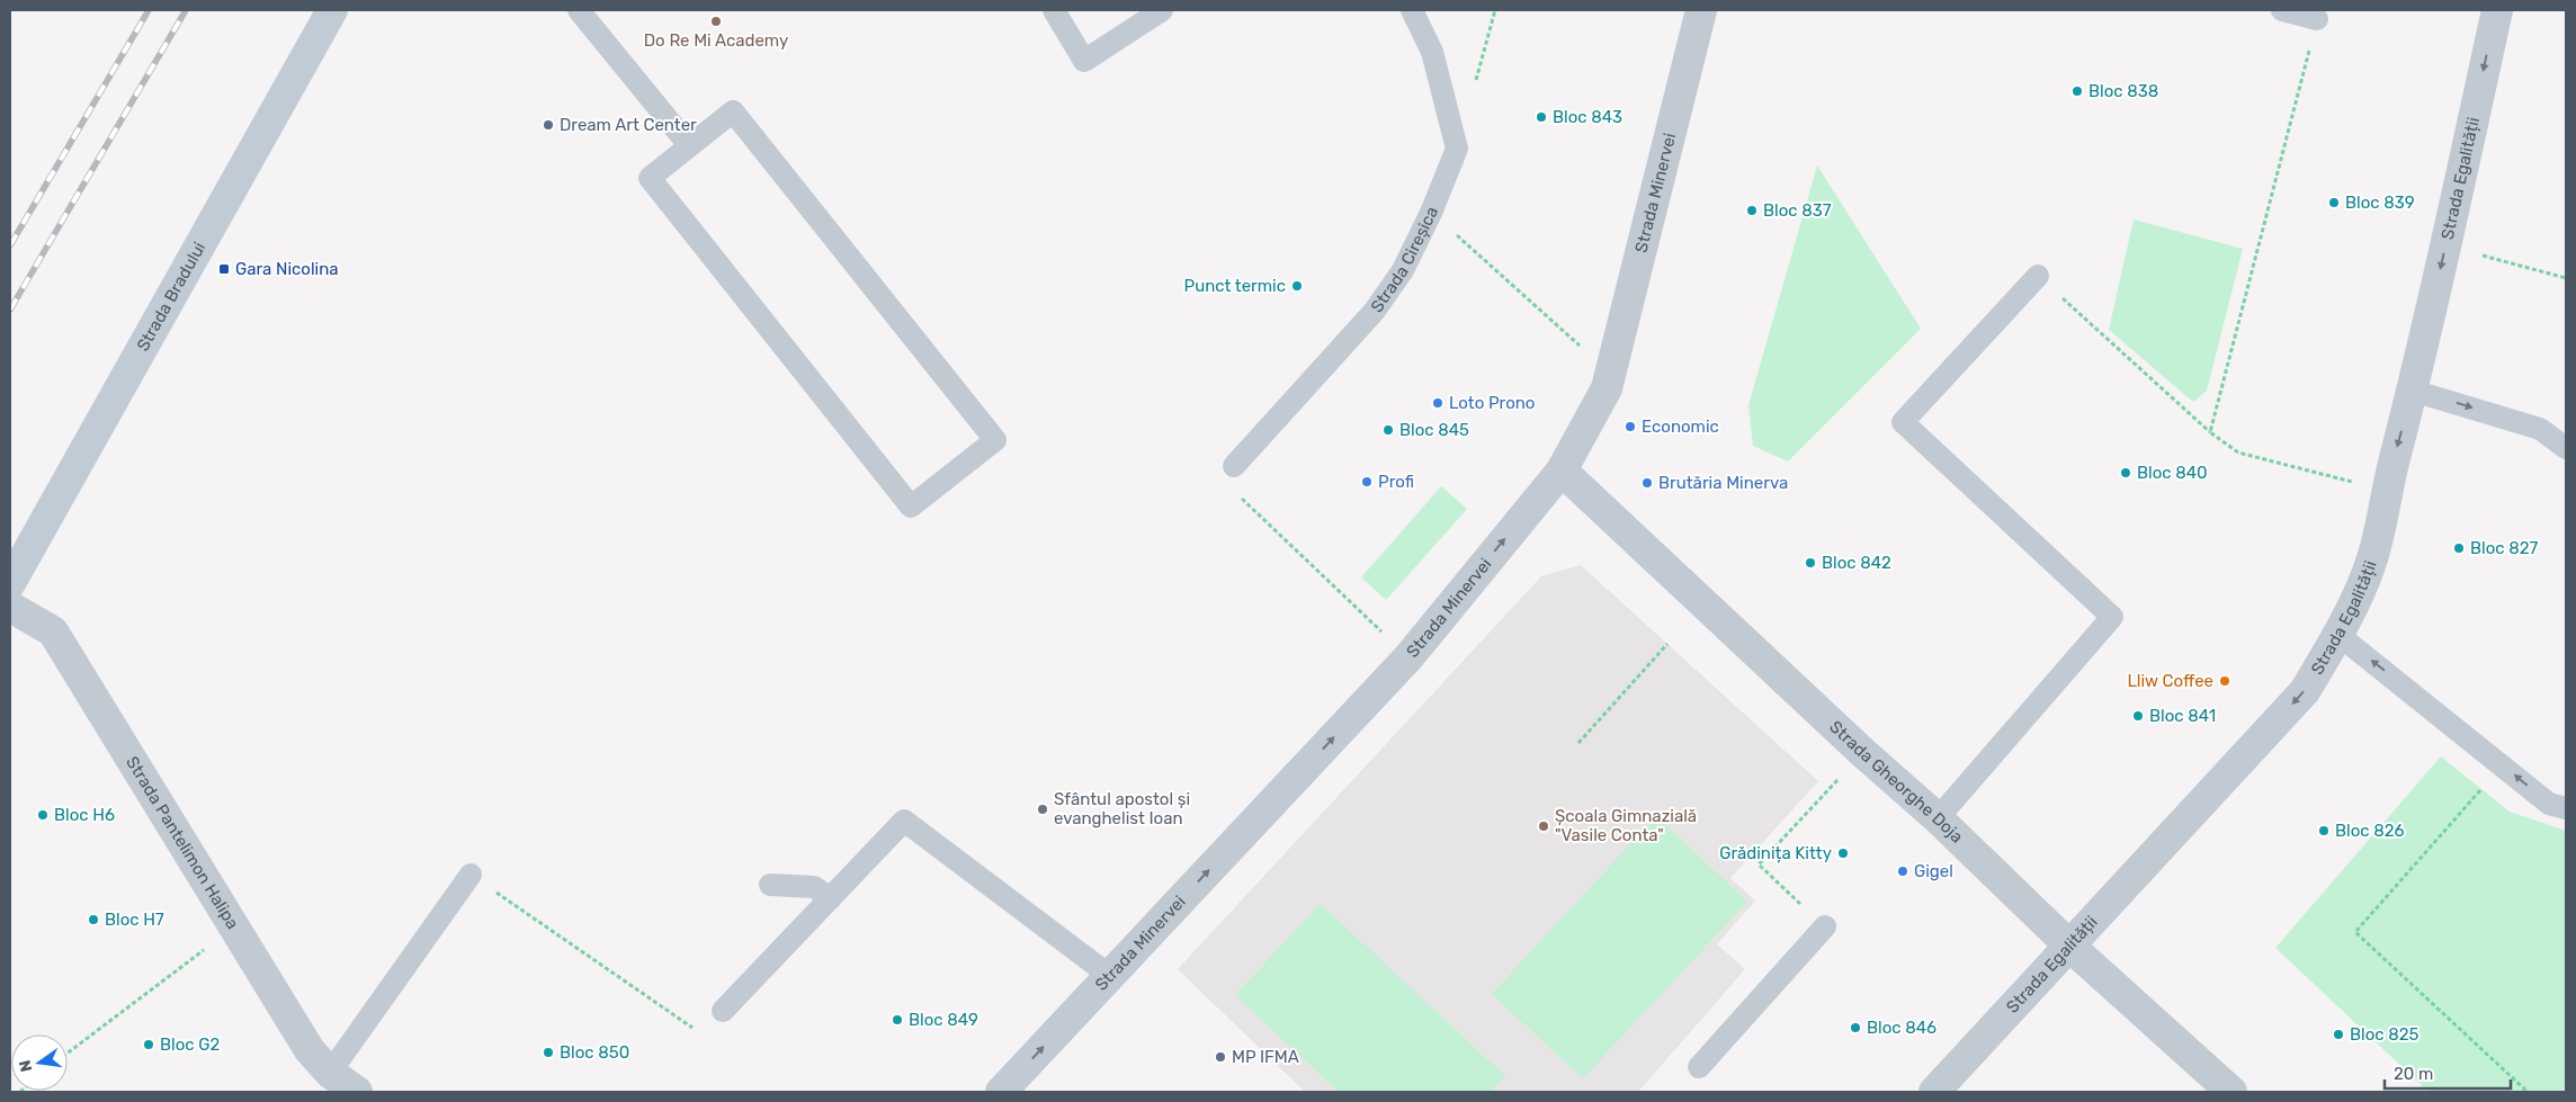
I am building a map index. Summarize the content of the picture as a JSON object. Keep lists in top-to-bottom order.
{
  "streets": {
    "street": [
      "Strada Egalității",
      "Strada Minervei",
      "Strada Bradului",
      "Strada Gheorghe Doja",
      "Strada Pantelimon Halipa"
    ],
    "lane": ["Strada Cireșica"]
  },
  "crossings": [
    ["Strada Egalității", "Strada Gheorghe Doja"],
    ["Strada Minervei", "Strada Gheorghe Doja"]
  ],
  "one_way": ["Strada Egalității", "Strada Minervei"],
  "places": {
    "other": [
      "Do Re Mi Academy",
      "Bloc 838",
      "Bloc 843",
      "Dream Art Center",
      "Bloc 839",
      "Bloc 837",
      "Punct termic",
      "Loto Prono",
      "Economic",
      "Bloc 845",
      "Bloc 840",
      "Profi",
      "Brutăria Minerva",
      "Bloc 827",
      "Bloc 842",
      "Lliw Coffee",
      "Bloc 841",
      "Sfântul apostol și evanghelist Ioan",
      "Bloc H6",
      "Școala Gimnazială \"Vasile Conta\"",
      "Bloc 826",
      "Grădinița Kitty",
      "Gigel",
      "Bloc H7",
      "Bloc 849",
      "Bloc 846",
      "Bloc 825",
      "Bloc G2",
      "Bloc 850",
      "MP IFMA"
    ],
    "transit": ["Gara Nicolina"]
  },
  "scale_bar": "20 m",
  "north": "left"
}
